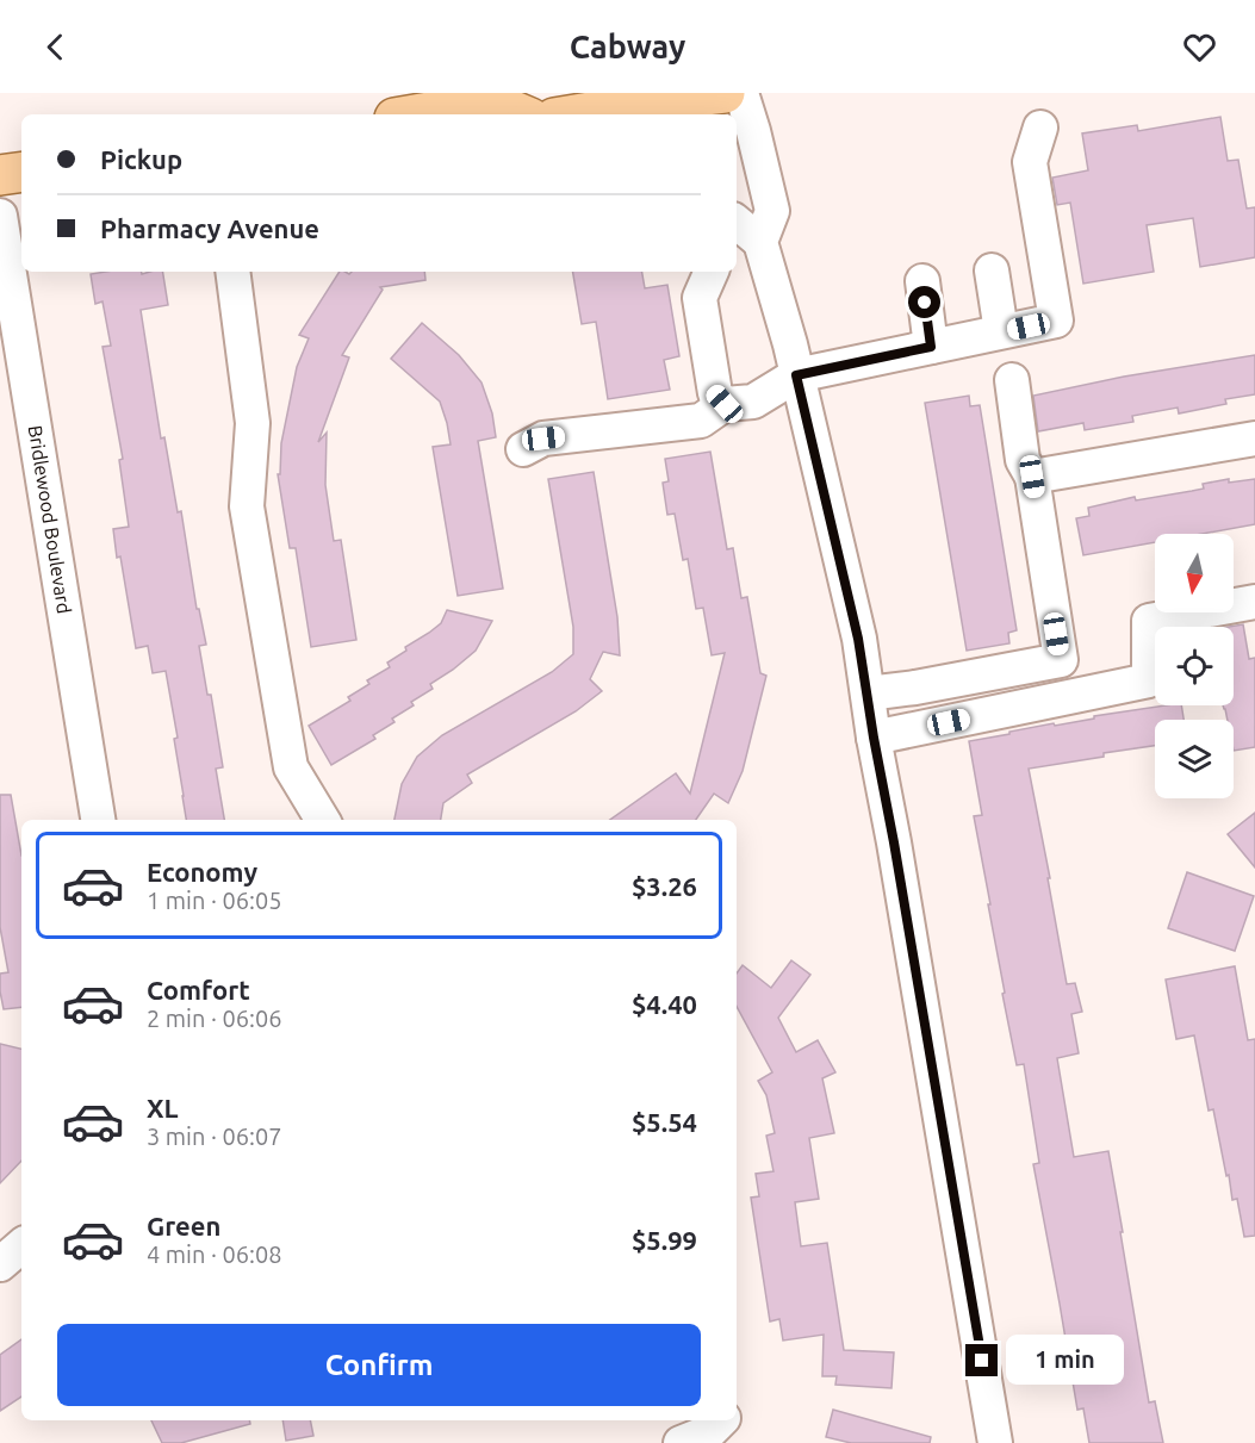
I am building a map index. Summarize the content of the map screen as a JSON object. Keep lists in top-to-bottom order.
{
  "streets": {
    "street": ["Bridlewood Boulevard"]
  },
  "north": "bottom",
  "page": {
    "header": "Cabway",
    "banner": ["Pickup", "Pharmacy Avenue"],
    "list": [
      {
        "name": "Economy",
        "note": "1 min · 06:05",
        "value": "$3.26"
      },
      {
        "name": "Comfort",
        "note": "2 min · 06:06",
        "value": "$4.40"
      },
      {
        "name": "XL",
        "note": "3 min · 06:07",
        "value": "$5.54"
      },
      {
        "name": "Green",
        "note": "4 min · 06:08",
        "value": "$5.99"
      }
    ],
    "buttons": "Confirm",
    "bubble": "1 min"
  }
}
